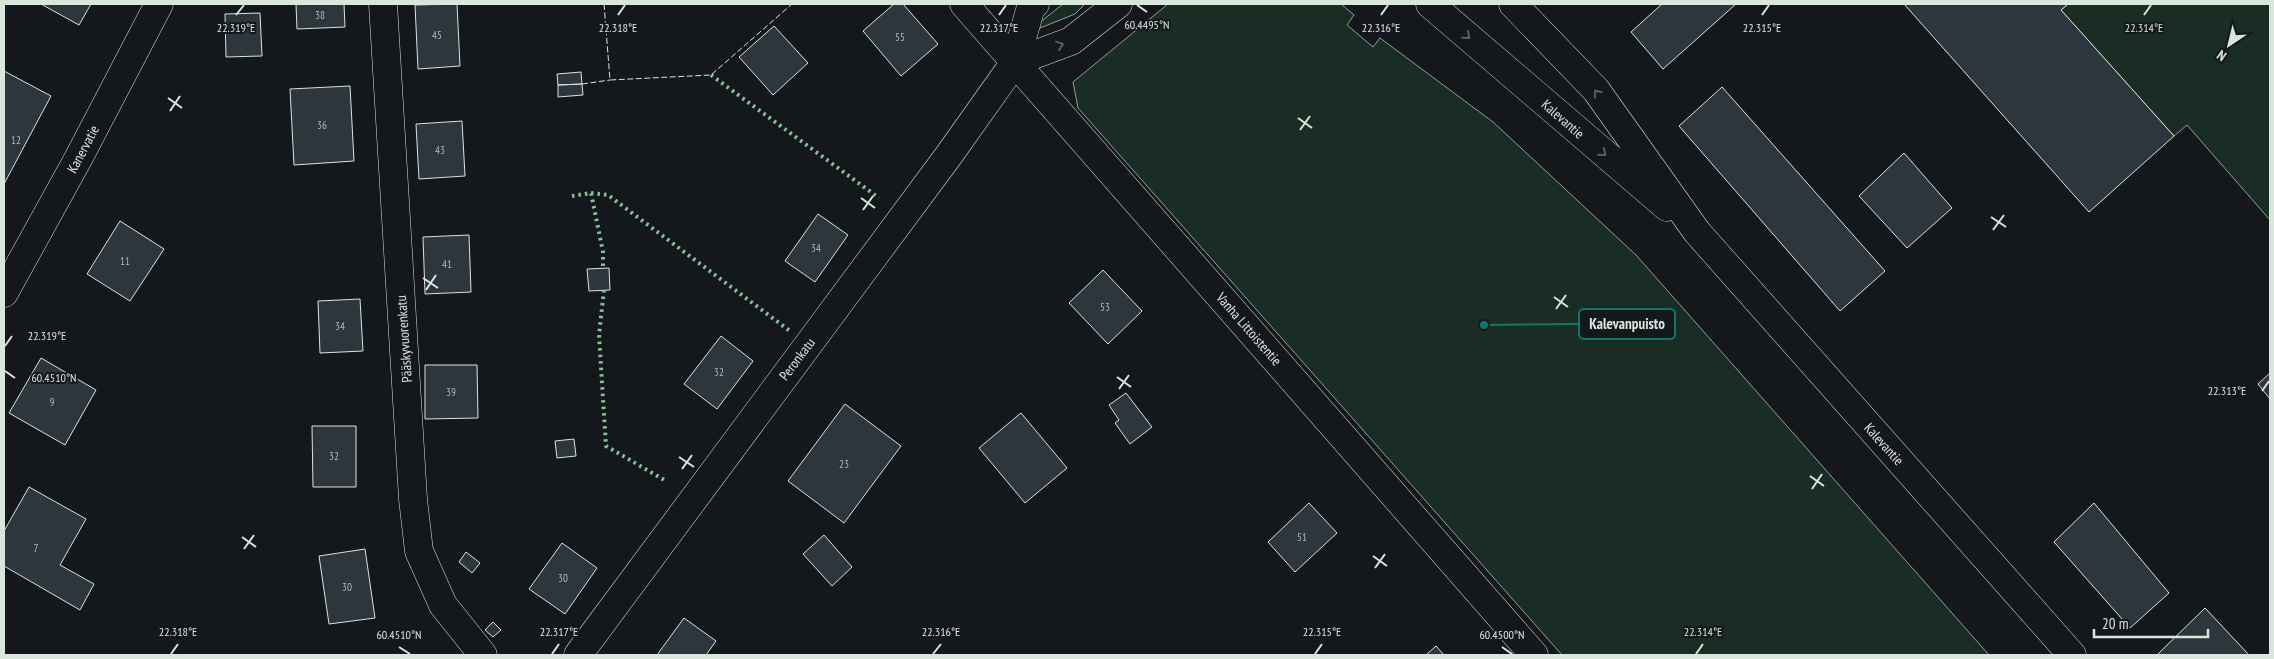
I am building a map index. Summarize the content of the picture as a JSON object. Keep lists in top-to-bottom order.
{
  "streets": {
    "street": [
      "Kalevantie",
      "Kanervatie",
      "Vanha Littoistentie",
      "Pääskyvuorenkatu",
      "Peronkatu"
    ]
  },
  "crossings": [
    ["Vanha Littoistentie", "Peronkatu"]
  ],
  "places": ["Kalevanpuisto"],
  "house_numbers": [
    "38",
    "45",
    "55",
    "36",
    "12",
    "43",
    "34",
    "11",
    "41",
    "53",
    "34",
    "32",
    "39",
    "9",
    "32",
    "23",
    "51",
    "7",
    "30",
    "30"
  ],
  "scale_bar": "20 m",
  "north": "bottom left",
  "coordinates": [
    "60.4495°N",
    "22.319°E",
    "22.318°E",
    "22.317°E",
    "22.316°E",
    "22.315°E",
    "22.314°E",
    "60.4510°N",
    "22.313°E",
    "60.4500°N"
  ]
}
